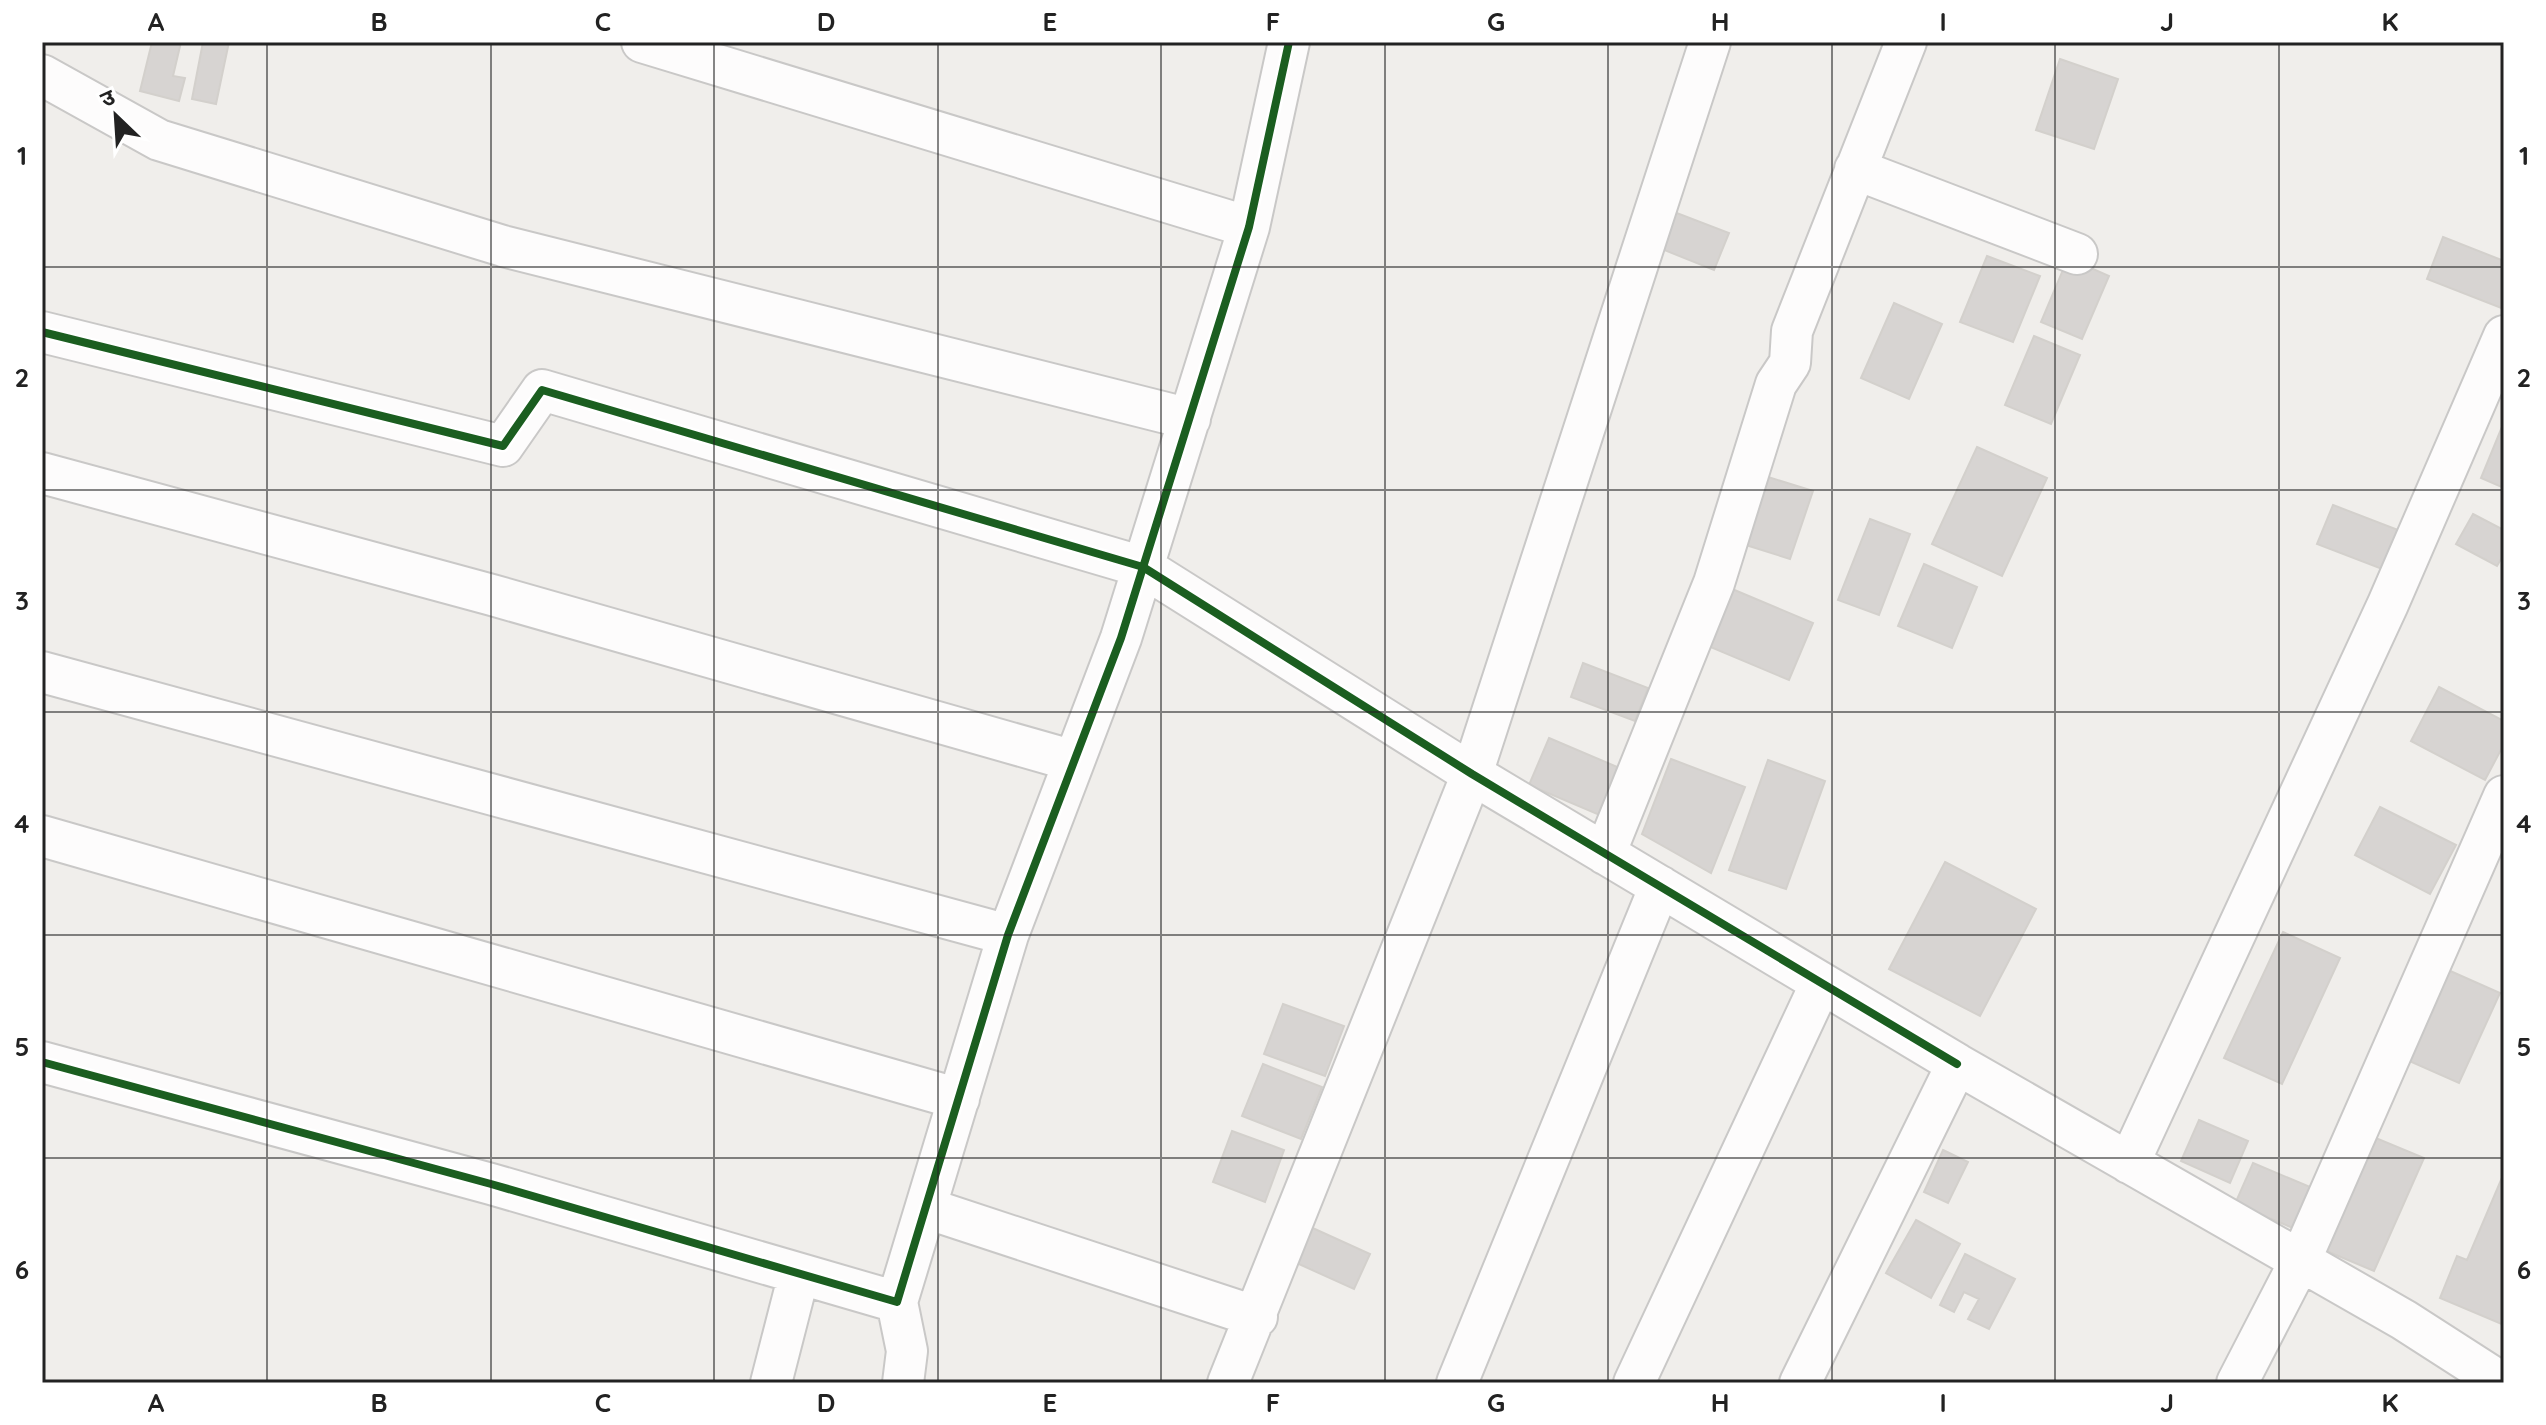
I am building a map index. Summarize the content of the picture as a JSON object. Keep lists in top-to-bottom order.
{
  "north": "top left",
  "grid": {
    "columns": [
      "A",
      "B",
      "C",
      "D",
      "E",
      "F",
      "G",
      "H",
      "I",
      "J",
      "K"
    ],
    "rows": [
      "1",
      "2",
      "3",
      "4",
      "5",
      "6"
    ]
  }
}
